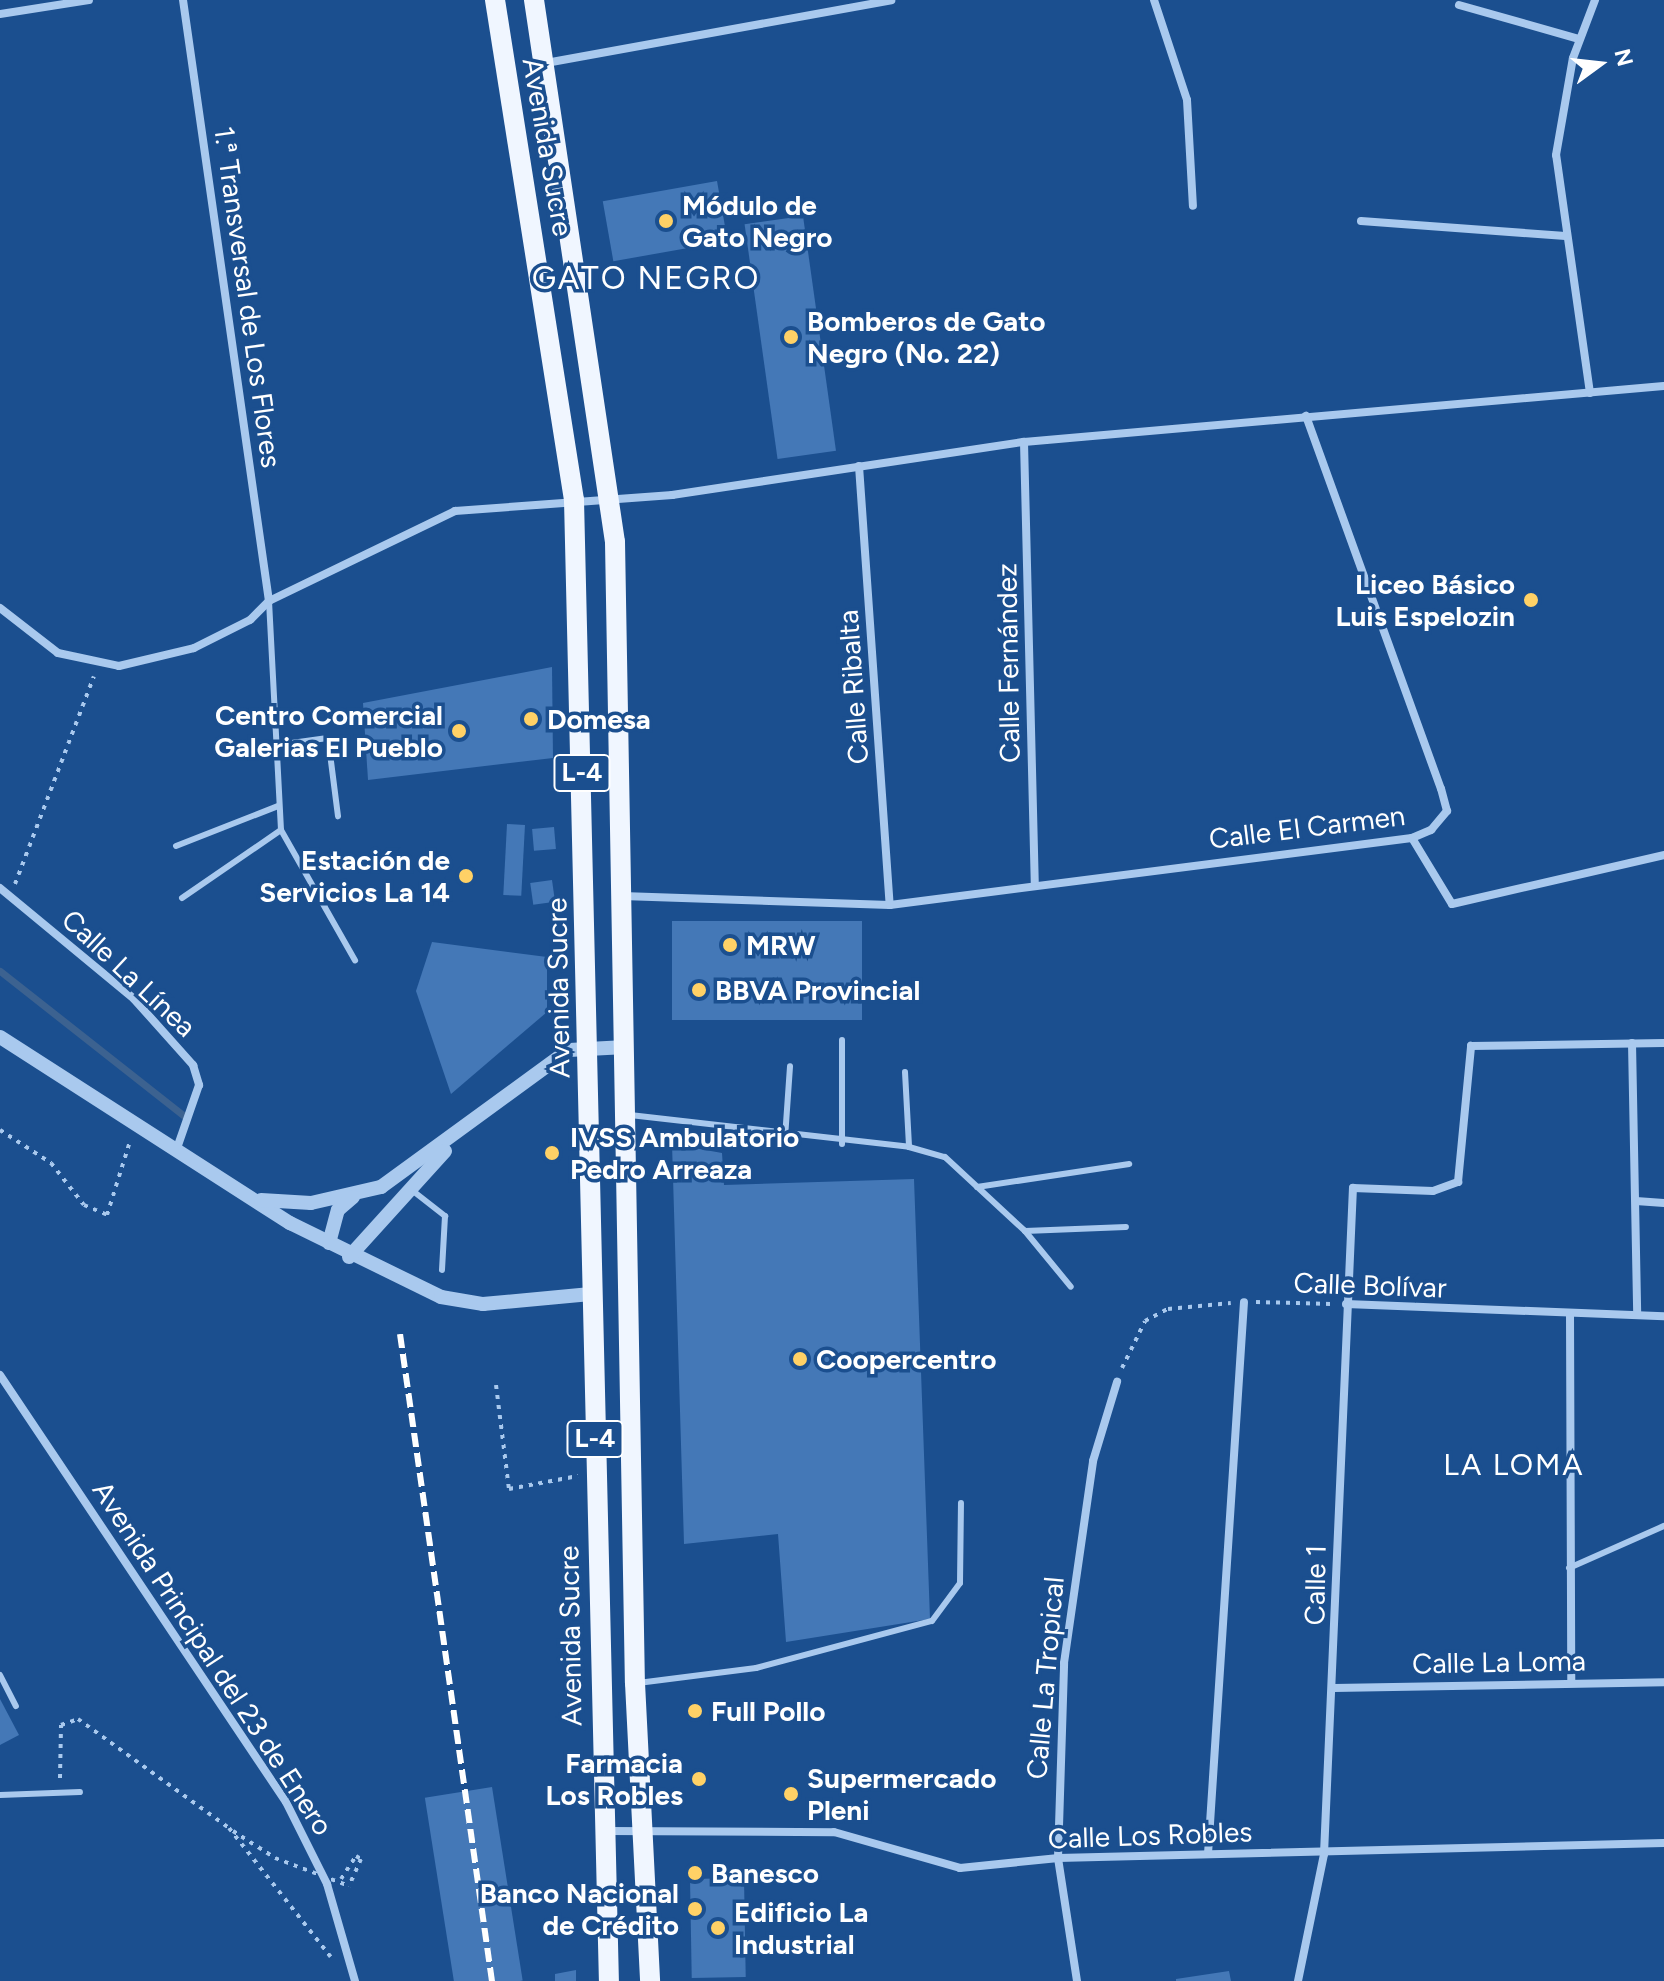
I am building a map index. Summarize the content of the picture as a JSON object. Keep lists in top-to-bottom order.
{
  "streets": {
    "main road": ["Avenida Sucre", "L-4"],
    "street": [
      "1.ª Transversal de Los Flores",
      "Calle Fernández",
      "Calle Ribalta",
      "Calle El Carmen",
      "Calle La Línea",
      "Calle Bolívar",
      "Calle 1",
      "Avenida Principal del 23 de Enero",
      "Calle La Loma",
      "Calle La Tropical",
      "Calle Los Robles"
    ]
  },
  "crossings": [
    ["Avenida Sucre", "Calle El Carmen"],
    ["Avenida Sucre", "Calle Los Robles"],
    ["Calle Fernández", "Calle El Carmen"],
    ["Calle Ribalta", "Calle El Carmen"],
    ["Calle Bolívar", "Calle 1"],
    ["Calle Bolívar", "Calle La Tropical"],
    ["Calle 1", "Calle La Loma"],
    ["Calle 1", "Calle Los Robles"],
    ["Calle La Tropical", "Calle Los Robles"]
  ],
  "districts": ["GATO NEGRO", "LA LOMA"],
  "places": [
    "Módulo de Gato Negro",
    "Bomberos de Gato Negro (No. 22)",
    "Liceo Básico Luis Espelozin",
    "Domesa",
    "Centro Comercial Galerias El Pueblo",
    "Estación de Servicios La 14",
    "MRW",
    "BBVA Provincial",
    "IVSS Ambulatorio Pedro Arreaza",
    "Coopercentro",
    "Full Pollo",
    "Farmacia Los Robles",
    "Supermercado Pleni",
    "Banesco",
    "Banco Nacional de Crédito",
    "Edificio La Industrial"
  ],
  "north": "right"
}
